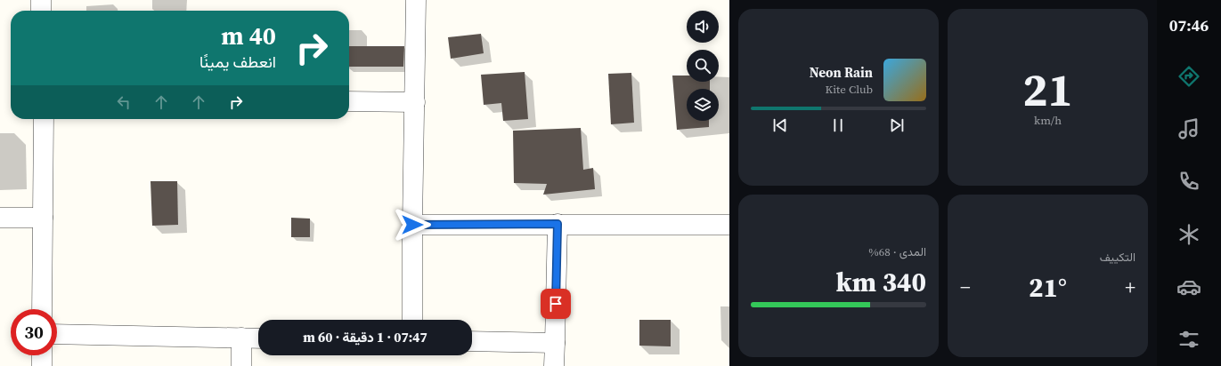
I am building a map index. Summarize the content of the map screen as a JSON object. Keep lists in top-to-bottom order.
{
  "page": {
    "tabs": "07:46",
    "tile": [
      ["21", "km/h"],
      "التكييف",
      ["المدى · 68%", "340 km"]
    ],
    "turn": ["40 m", "انعطف يمينًا"],
    "song": ["Neon Rain", "Kite Club"],
    "heat": ["−", "21°", "+"],
    "limit": "30",
    "trip": "07:47 · 1 دقيقة · 60 m"
  }
}
